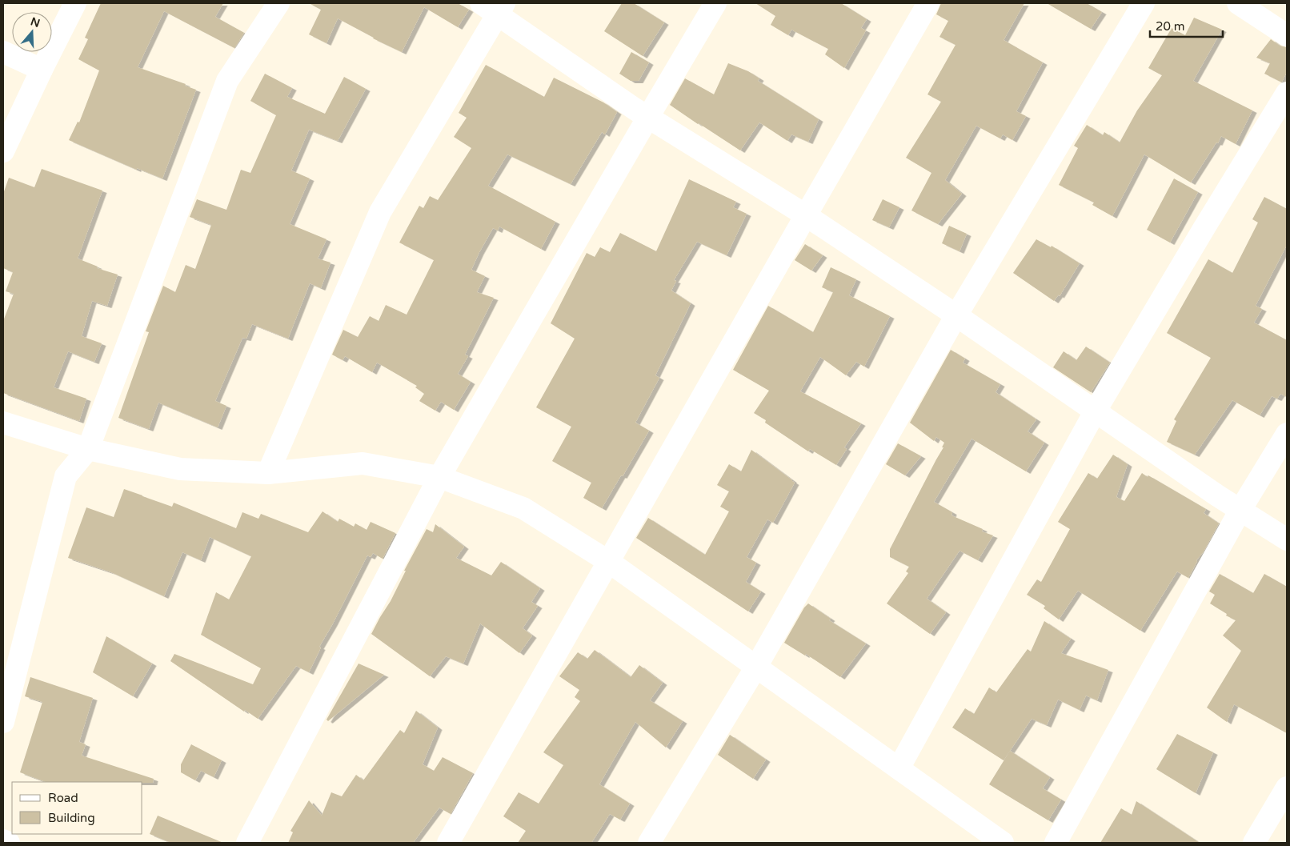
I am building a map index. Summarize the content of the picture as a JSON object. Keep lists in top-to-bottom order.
{
  "legend": ["Road", "Building"],
  "scale_bar": "20 m",
  "north": "top"
}
